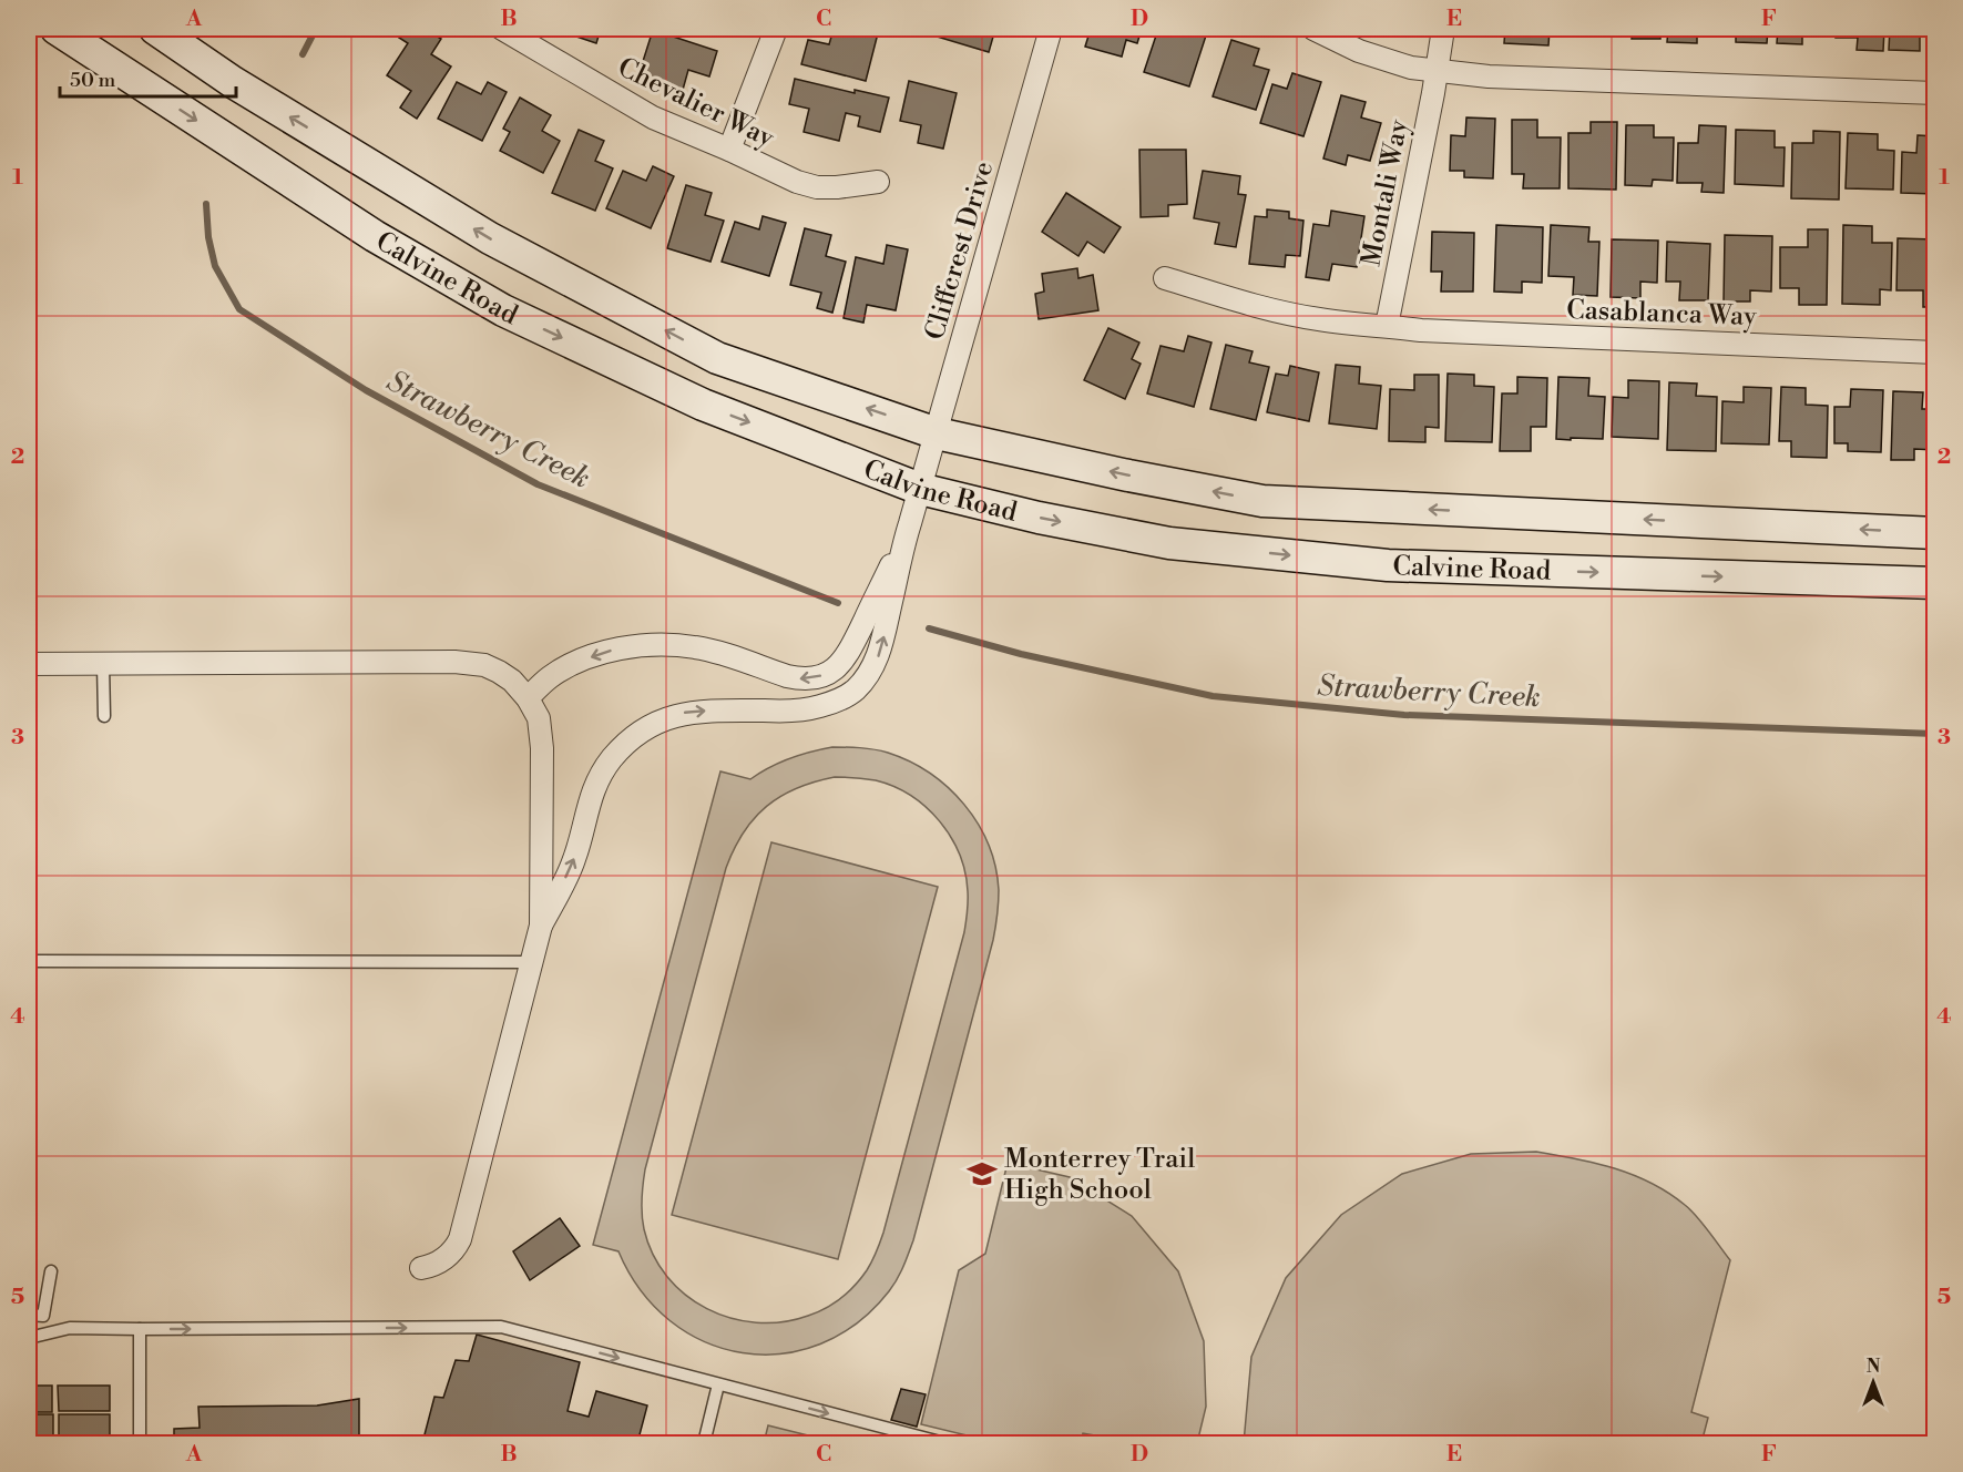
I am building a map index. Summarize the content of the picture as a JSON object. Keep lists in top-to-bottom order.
{
  "streets": {
    "main road": ["Calvine Road"],
    "street": [
      "Chevalier Way",
      "Montali Way",
      "Cliffcrest Drive",
      "Casablanca Way"
    ]
  },
  "crossings": [
    ["Montali Way", "Casablanca Way"],
    ["Cliffcrest Drive", "Calvine Road"]
  ],
  "water": ["Strawberry Creek"],
  "places": {
    "school or university": ["Monterrey Trail High School"]
  },
  "scale_bar": "50 m",
  "north": "top",
  "grid": {
    "columns": [
      "A",
      "B",
      "C",
      "D",
      "E",
      "F"
    ],
    "rows": [
      "1",
      "2",
      "3",
      "4",
      "5"
    ]
  }
}
